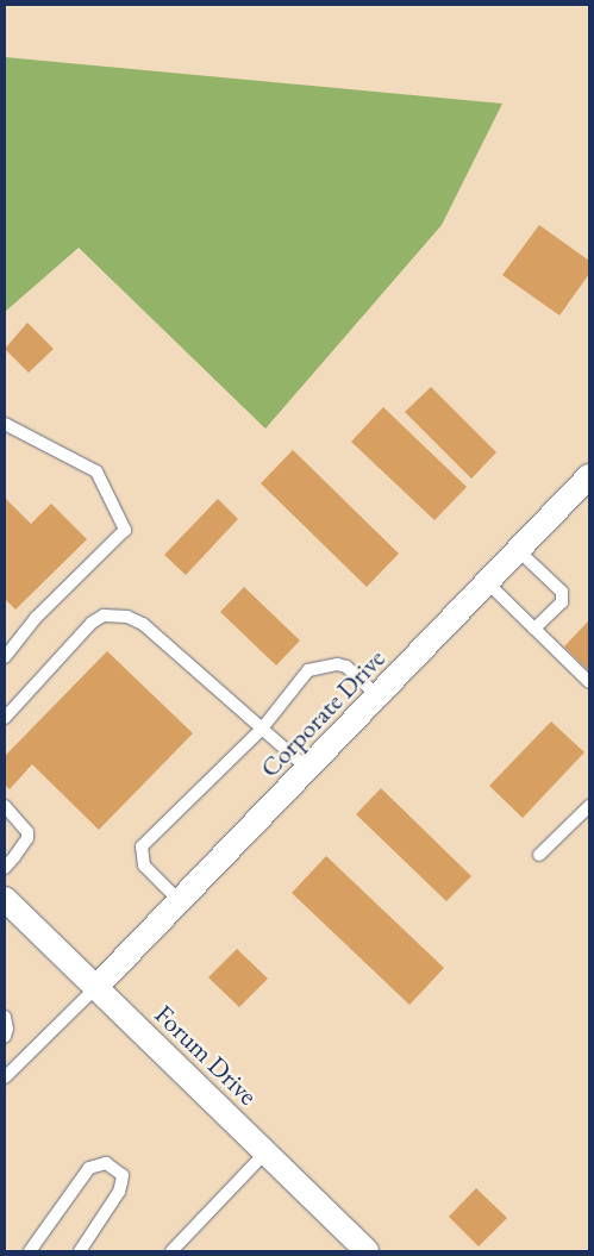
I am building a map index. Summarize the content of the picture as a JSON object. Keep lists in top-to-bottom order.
{
  "streets": {
    "street": ["Corporate Drive", "Forum Drive"]
  },
  "crossings": [
    ["Corporate Drive", "Forum Drive"]
  ]
}
